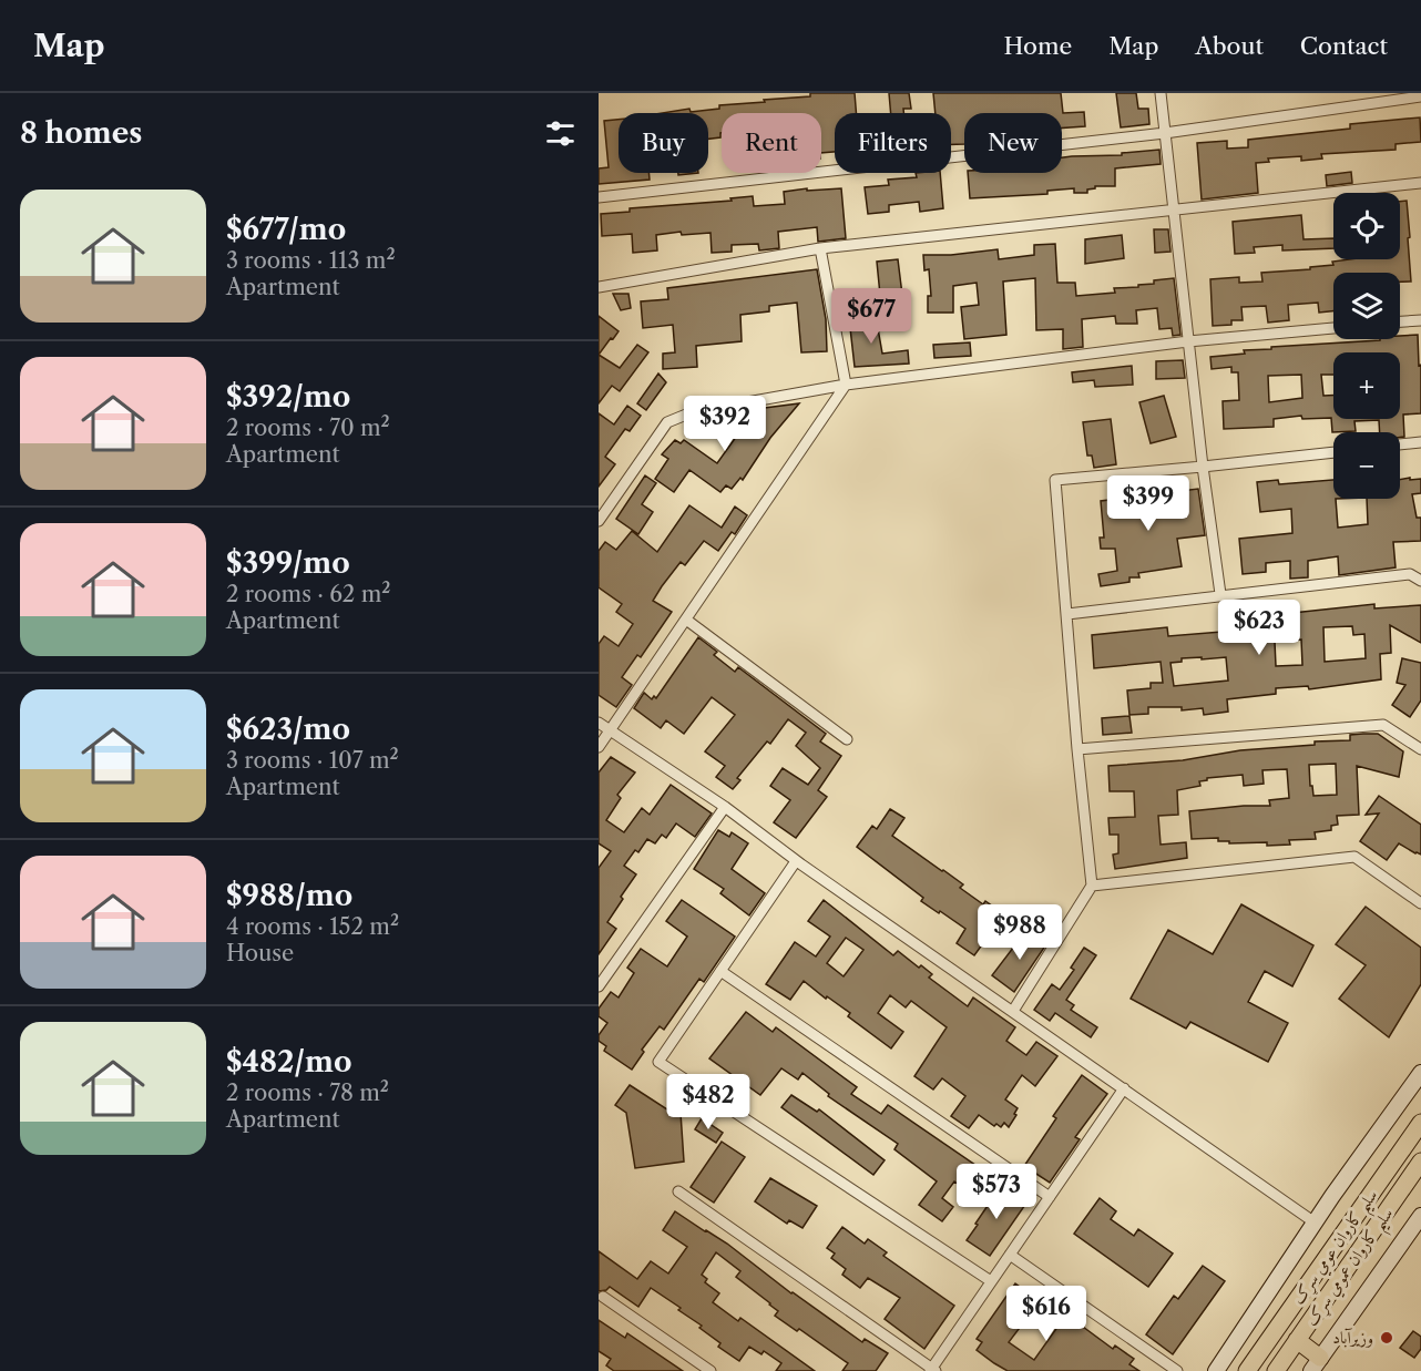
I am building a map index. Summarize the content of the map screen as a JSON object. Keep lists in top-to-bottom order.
{
  "streets": {
    "main road": ["سلیم کاروان عومي سړک", "سلیم کاروان عمومي سړک"]
  },
  "places": ["وزیرآباد"],
  "page": {
    "header": "Map",
    "nav": [
      "Home",
      "Map",
      "About",
      "Contact"
    ],
    "heading": "8 homes",
    "chip": [
      "Buy",
      "Rent",
      "Filters",
      "New"
    ],
    "list": [
      {
        "name": "$677/mo",
        "note": "3 rooms · 113 m² · Apartment"
      },
      {
        "name": "$392/mo",
        "note": "2 rooms · 70 m² · Apartment"
      },
      {
        "name": "$399/mo",
        "note": "2 rooms · 62 m² · Apartment"
      },
      {
        "name": "$623/mo",
        "note": "3 rooms · 107 m² · Apartment"
      },
      {
        "name": "$988/mo",
        "note": "4 rooms · 152 m² · House"
      },
      {
        "name": "$482/mo",
        "note": "2 rooms · 78 m² · Apartment"
      }
    ],
    "map_buttons": ["+", "−"],
    "price": [
      "$677",
      "$392",
      "$399",
      "$623",
      "$988",
      "$482",
      "$573",
      "$616"
    ]
  }
}
